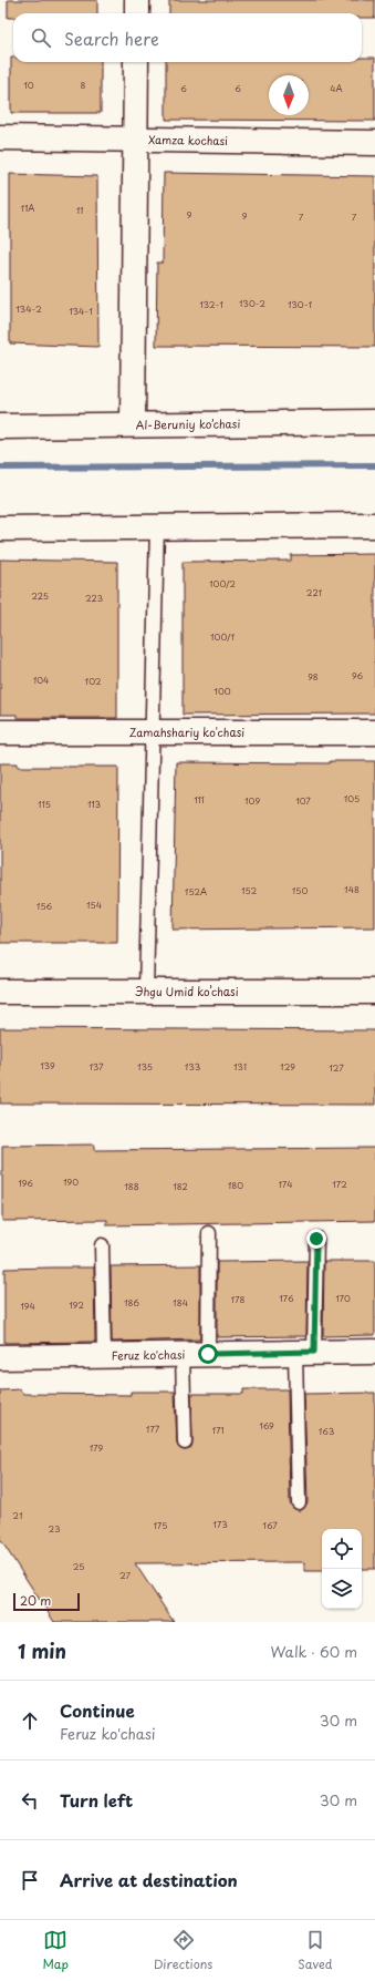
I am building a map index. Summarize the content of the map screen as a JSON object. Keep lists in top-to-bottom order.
{
  "streets": {
    "street": [
      "Xamza kochasi",
      "Al-Beruniy ko’chasi",
      "Zamahshariy ko'chasi",
      "Эhgu Umid ko’chasi",
      "Feruz ko'chasi"
    ]
  },
  "house_numbers": [
    "10",
    "8",
    "6",
    "6",
    "4А",
    "11А",
    "11",
    "9",
    "9",
    "7",
    "7",
    "130-2",
    "132-1",
    "130-1",
    "134-2",
    "134-1",
    "100/2",
    "221",
    "225",
    "223",
    "100/1",
    "96",
    "98",
    "104",
    "102",
    "100",
    "105",
    "111",
    "109",
    "107",
    "115",
    "113",
    "148",
    "152",
    "150",
    "152А",
    "154",
    "156",
    "139",
    "137",
    "135",
    "133",
    "131",
    "129",
    "127",
    "190",
    "196",
    "174",
    "172",
    "180",
    "188",
    "182",
    "176",
    "170",
    "178",
    "186",
    "184",
    "192",
    "194",
    "169",
    "177",
    "171",
    "163",
    "179",
    "21",
    "173",
    "175",
    "167",
    "23",
    "25",
    "27"
  ],
  "scale_bar": "20 m",
  "north": "bottom",
  "page": {
    "search": "Search here",
    "scale": "20 m",
    "heading": ["1 min", "Walk · 60 m"],
    "list": [
      ["Continue", "Feruz ko'chasi", "30 m"],
      ["Turn left", "30 m"],
      "Arrive at destination"
    ],
    "nav": ["Map", "Directions", "Saved"]
  }
}
